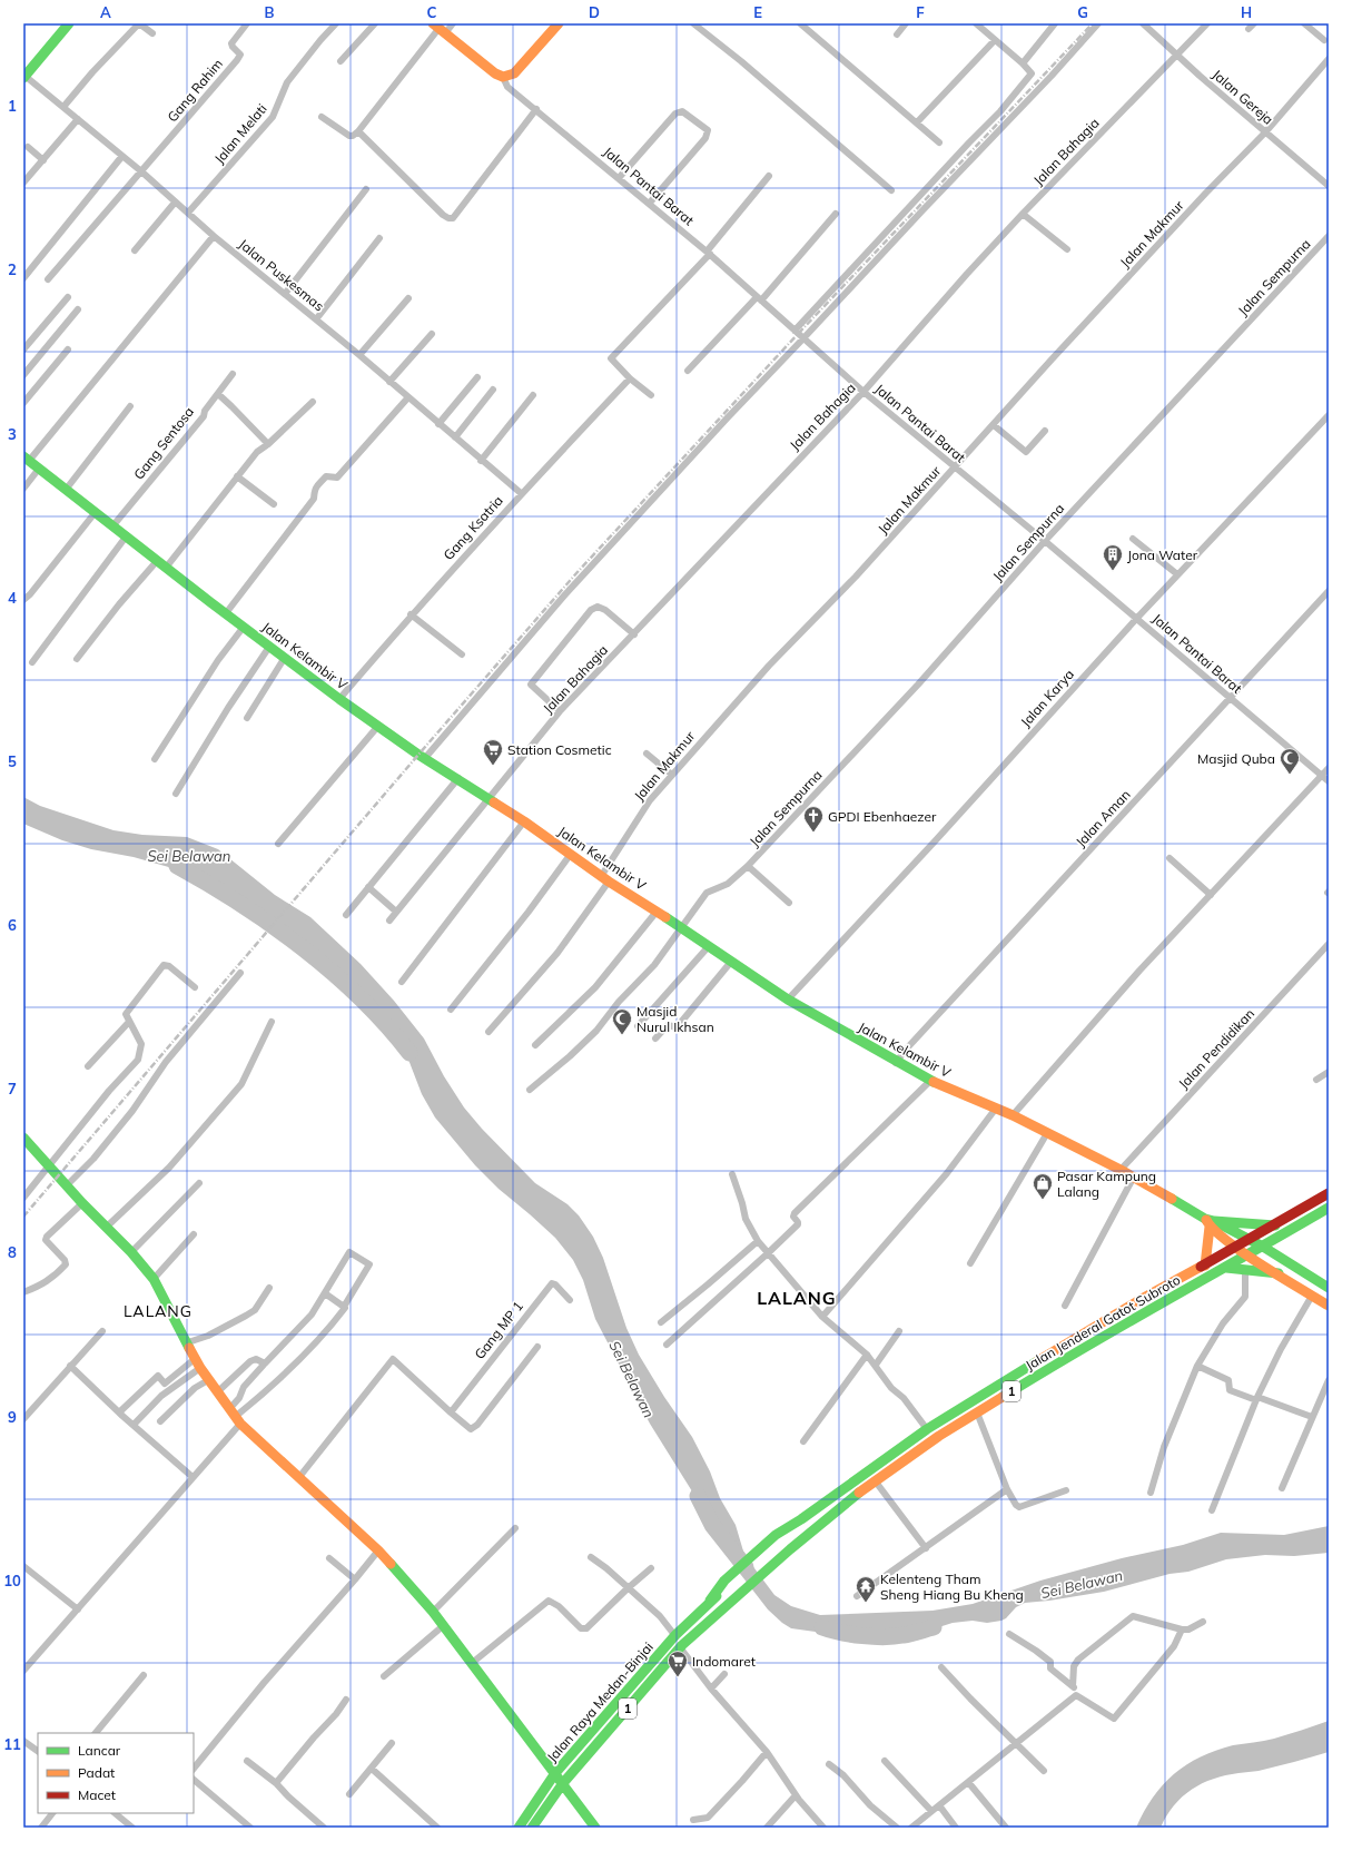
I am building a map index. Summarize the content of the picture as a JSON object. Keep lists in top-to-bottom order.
{
  "streets": {
    "main road": [
      "Jalan Kelambir V",
      "Jalan Jenderal Gatot Subroto",
      "1",
      "Jalan Raya Medan-Binjai"
    ],
    "street": [
      "Gang Rahim",
      "Jalan Gereja",
      "Jalan Melati",
      "Jalan Bahagia",
      "Jalan Pantai Barat",
      "Jalan Makmur",
      "Jalan Puskesmas",
      "Jalan Sempurna",
      "Gang Sentosa",
      "Gang Ksatria",
      "Jalan Karya",
      "Jalan Aman",
      "Jalan Pendidikan",
      "Gang MP 1"
    ]
  },
  "crossings": [
    ["Gang Rahim", "Jalan Puskesmas"],
    ["Jalan Gereja", "Jalan Bahagia"],
    ["Jalan Gereja", "Jalan Makmur"],
    ["Jalan Melati", "Jalan Puskesmas"],
    ["Jalan Bahagia", "Jalan Pantai Barat"],
    ["Jalan Bahagia", "Jalan Kelambir V"],
    ["Jalan Pantai Barat", "Jalan Makmur"],
    ["Jalan Pantai Barat", "Jalan Sempurna"],
    ["Jalan Pantai Barat", "Jalan Karya"],
    ["Jalan Pantai Barat", "Jalan Aman"],
    ["Jalan Makmur", "Jalan Kelambir V"],
    ["Jalan Puskesmas", "Gang Ksatria"],
    ["Jalan Sempurna", "Jalan Kelambir V"],
    ["Gang Sentosa", "Jalan Kelambir V"],
    ["Gang Ksatria", "Jalan Kelambir V"],
    ["Jalan Kelambir V", "Jalan Karya"],
    ["Jalan Kelambir V", "Jalan Aman"],
    ["Jalan Kelambir V", "Jalan Pendidikan"],
    ["Jalan Kelambir V", "Jalan Jenderal Gatot Subroto"],
    ["Jalan Jenderal Gatot Subroto", "Jalan Raya Medan-Binjai"]
  ],
  "districts": ["LALANG", "LALANG"],
  "water": ["Sei Belawan"],
  "places": {
    "building": ["Jona Water"],
    "supermarket": ["Station Cosmetic", "Indomaret"],
    "mosque": ["Masjid Quba", "Masjid Nurul Ikhsan"],
    "church": ["GPDI Ebenhaezer"],
    "shop": ["Pasar Kampung Lalang"],
    "temple": ["Kelenteng Tham Sheng Hiang Bu Kheng"]
  },
  "legend": ["Lancar", "Padat", "Macet"],
  "grid": {
    "columns": [
      "A",
      "B",
      "C",
      "D",
      "E",
      "F",
      "G",
      "H"
    ],
    "rows": [
      "1",
      "2",
      "3",
      "4",
      "5",
      "6",
      "7",
      "8",
      "9",
      "10",
      "11"
    ]
  }
}
